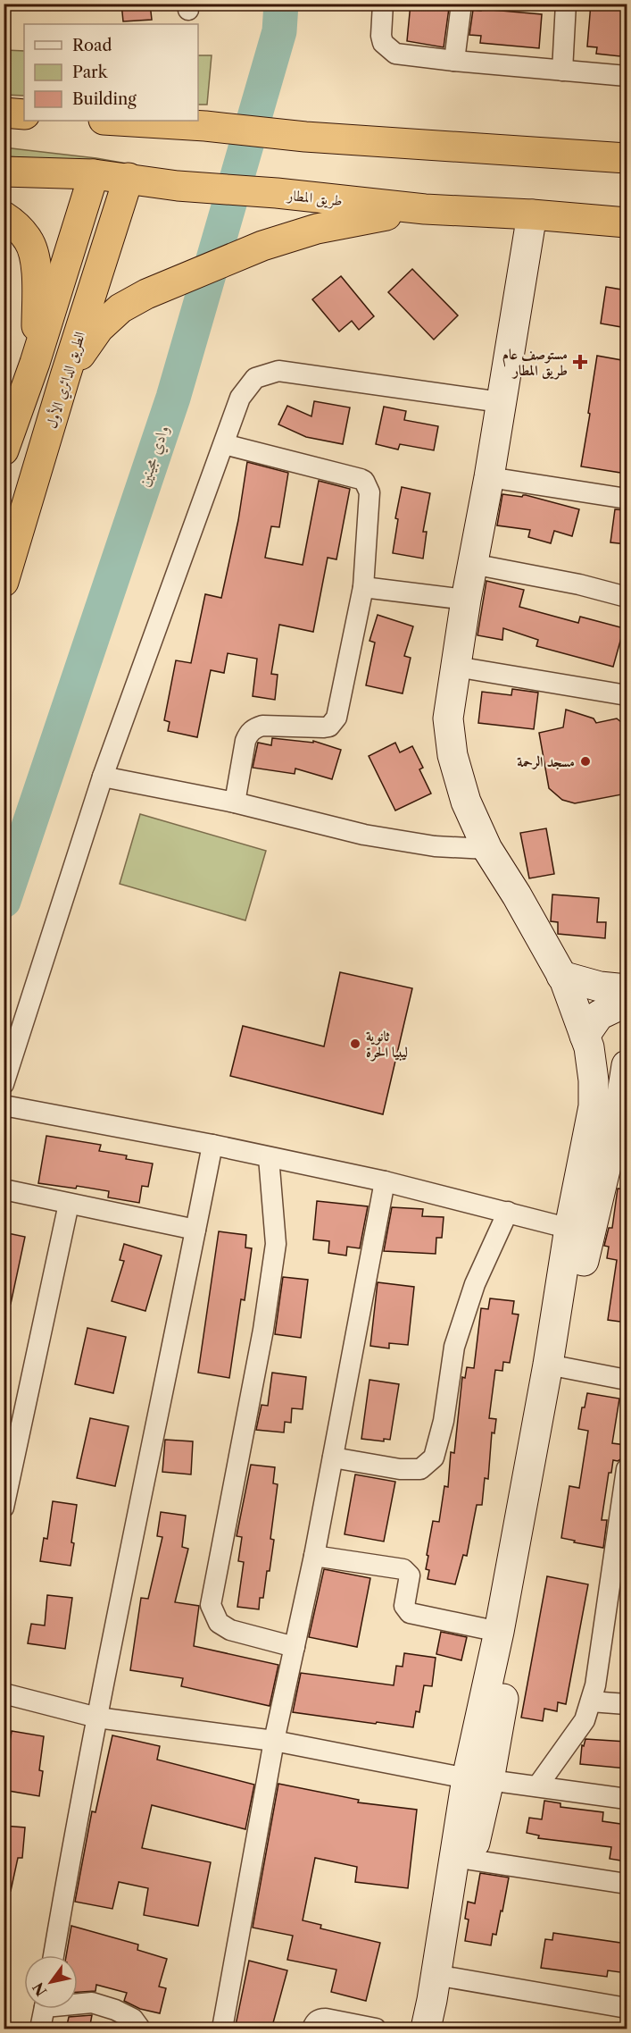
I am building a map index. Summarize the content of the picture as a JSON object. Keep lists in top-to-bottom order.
{
  "streets": {
    "highway": ["طريق المطار", "الطريق الدائري الأول"]
  },
  "crossings": [
    ["طريق المطار", "الطريق الدائري الأول"]
  ],
  "water": ["وادي مجينين"],
  "places": {
    "health": ["مستوصف عام طريق المطار"],
    "other": ["مسجد الرحمة", "ثانوية ليبيا الحرة"]
  },
  "legend": ["Road", "Park", "Building"],
  "north": "bottom left"
}
